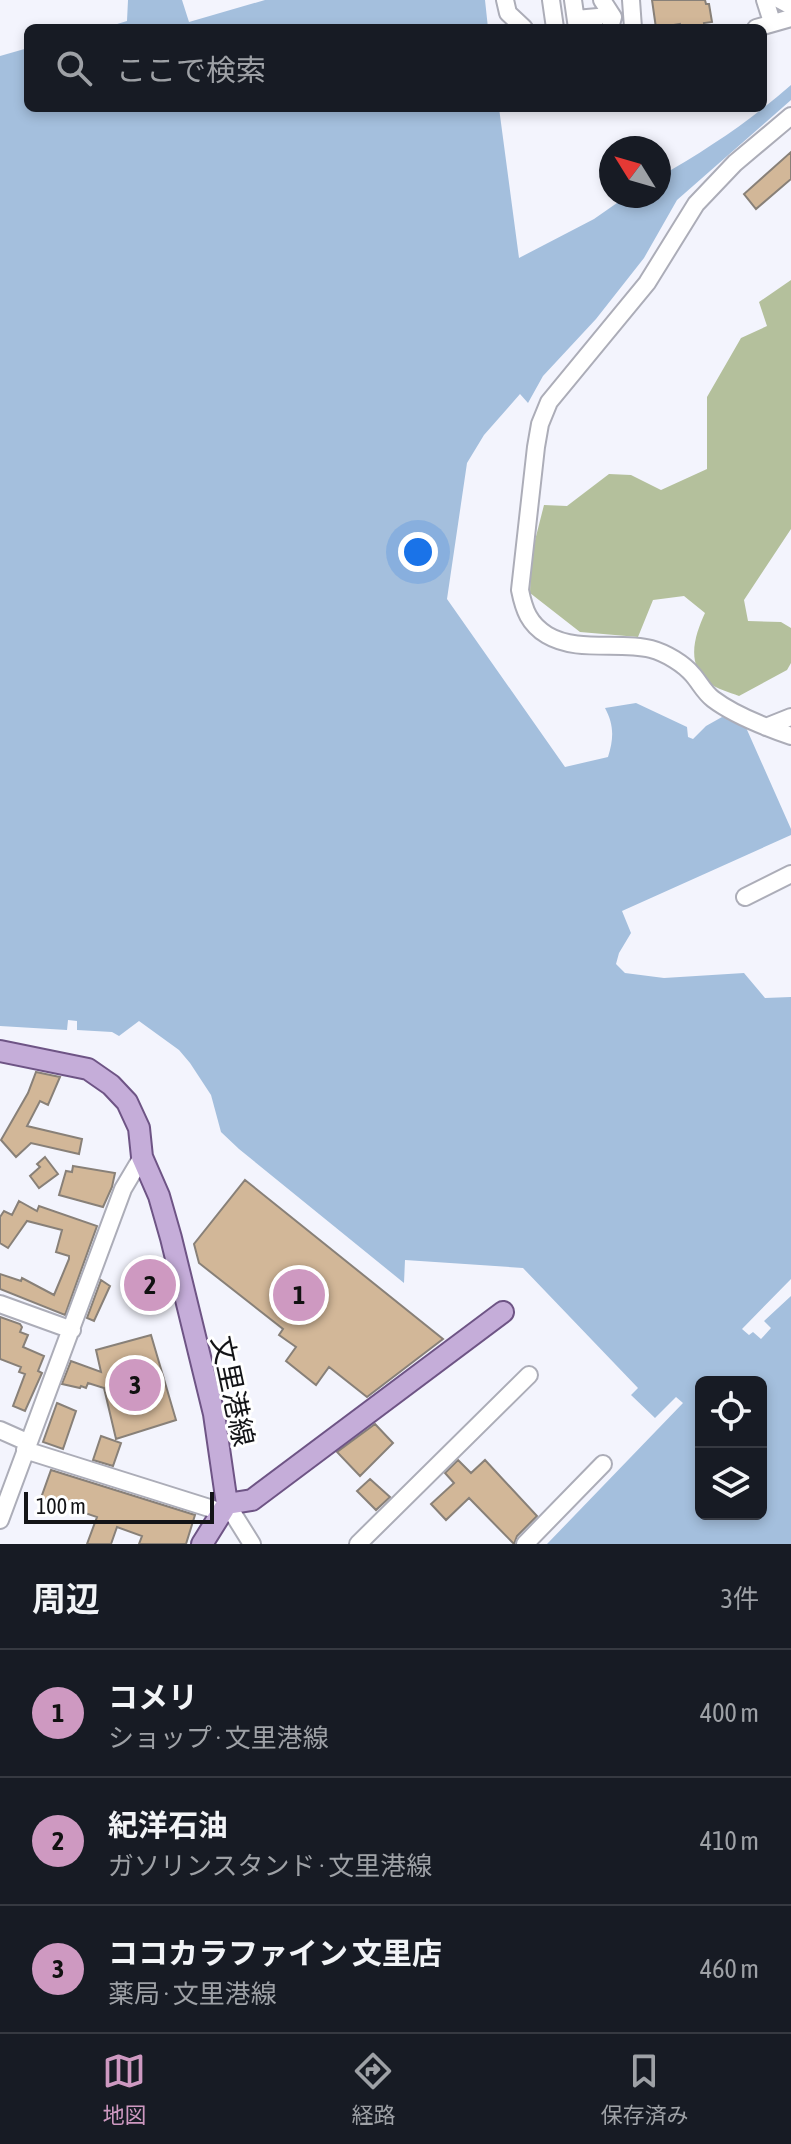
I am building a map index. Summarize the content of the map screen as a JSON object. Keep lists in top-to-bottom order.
{
  "streets": {
    "main road": ["文里港線"]
  },
  "scale_bar": "100 m",
  "north": "top left",
  "page": {
    "search": "ここで検索",
    "pins": ["2", "1", "3"],
    "scale": "100 m",
    "heading": ["周辺", "3件"],
    "list": [
      {
        "mark": "1",
        "name": "コメリ",
        "note": "ショップ · 文里港線",
        "value": "400 m"
      },
      {
        "mark": "2",
        "name": "紀洋石油",
        "note": "ガソリンスタンド · 文里港線",
        "value": "410 m"
      },
      {
        "mark": "3",
        "name": "ココカラファイン 文里店",
        "note": "薬局 · 文里港線",
        "value": "460 m"
      }
    ],
    "nav": ["地図", "経路", "保存済み"]
  }
}
